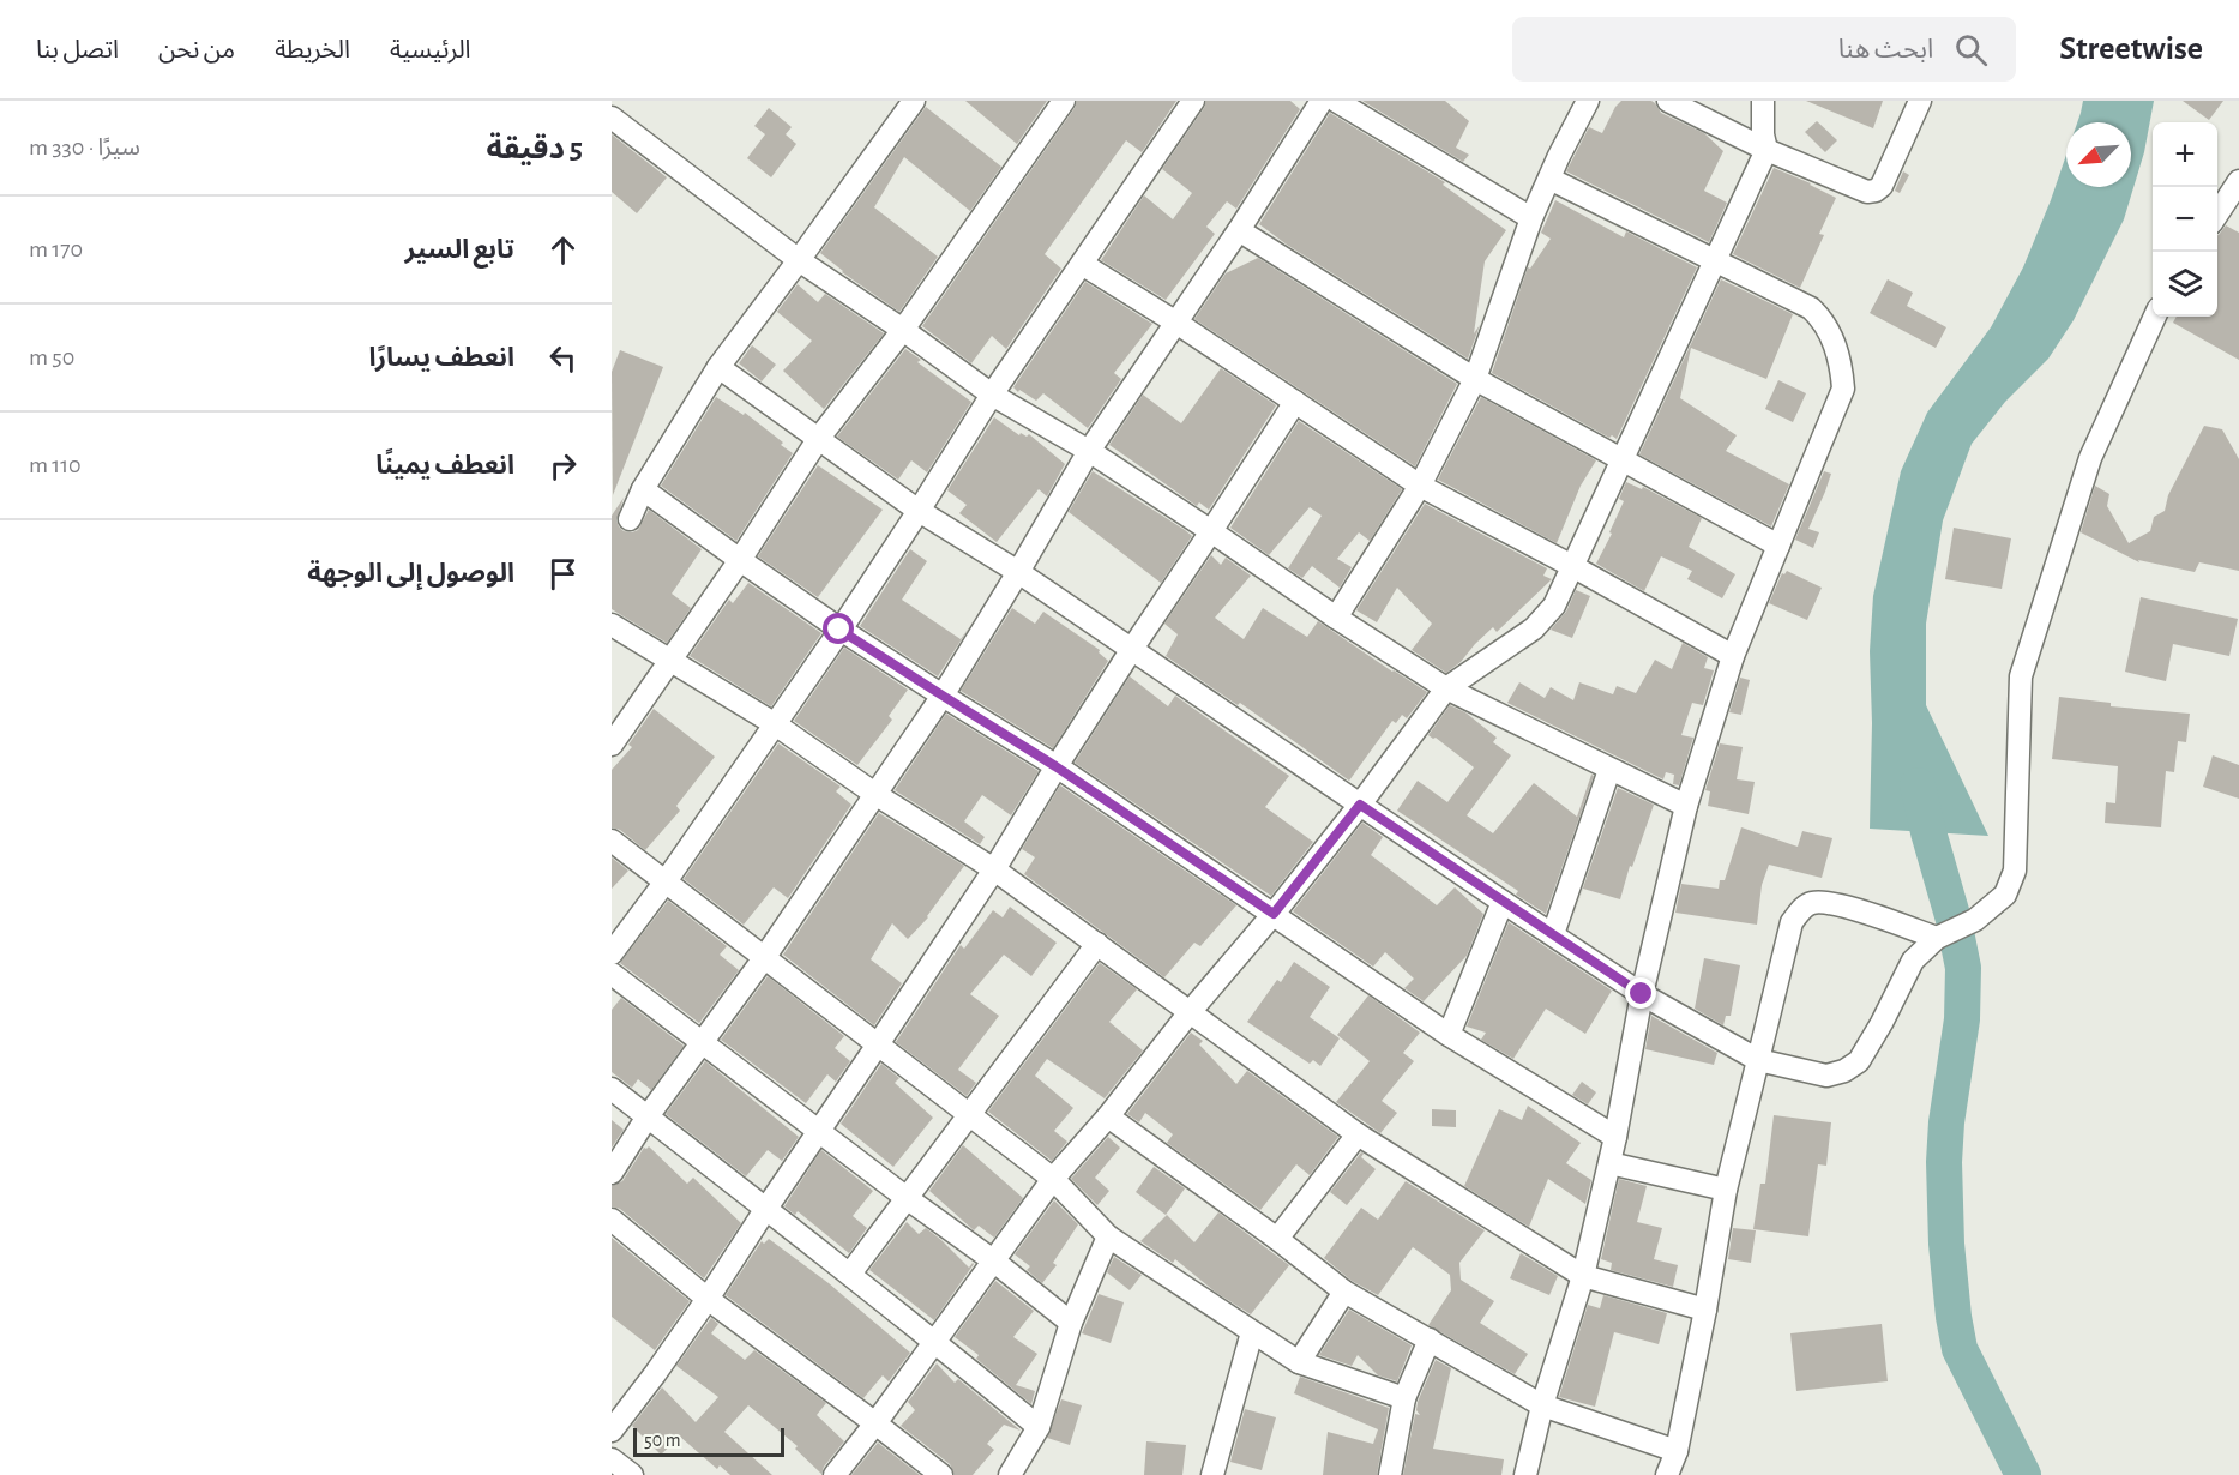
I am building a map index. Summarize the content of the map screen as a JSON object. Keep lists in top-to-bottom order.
{
  "scale_bar": "50 m",
  "north": "bottom left",
  "page": {
    "header": "Streetwise",
    "search": "ابحث هنا",
    "nav": [
      "الرئيسية",
      "الخريطة",
      "من نحن",
      "اتصل بنا"
    ],
    "heading": ["5 دقيقة", "سيرًا · 330 m"],
    "map_buttons": ["+", "−"],
    "list": [
      ["تابع السير", "170 m"],
      ["انعطف يسارًا", "50 m"],
      ["انعطف يمينًا", "110 m"],
      "الوصول إلى الوجهة"
    ],
    "scale": "50 m"
  }
}
